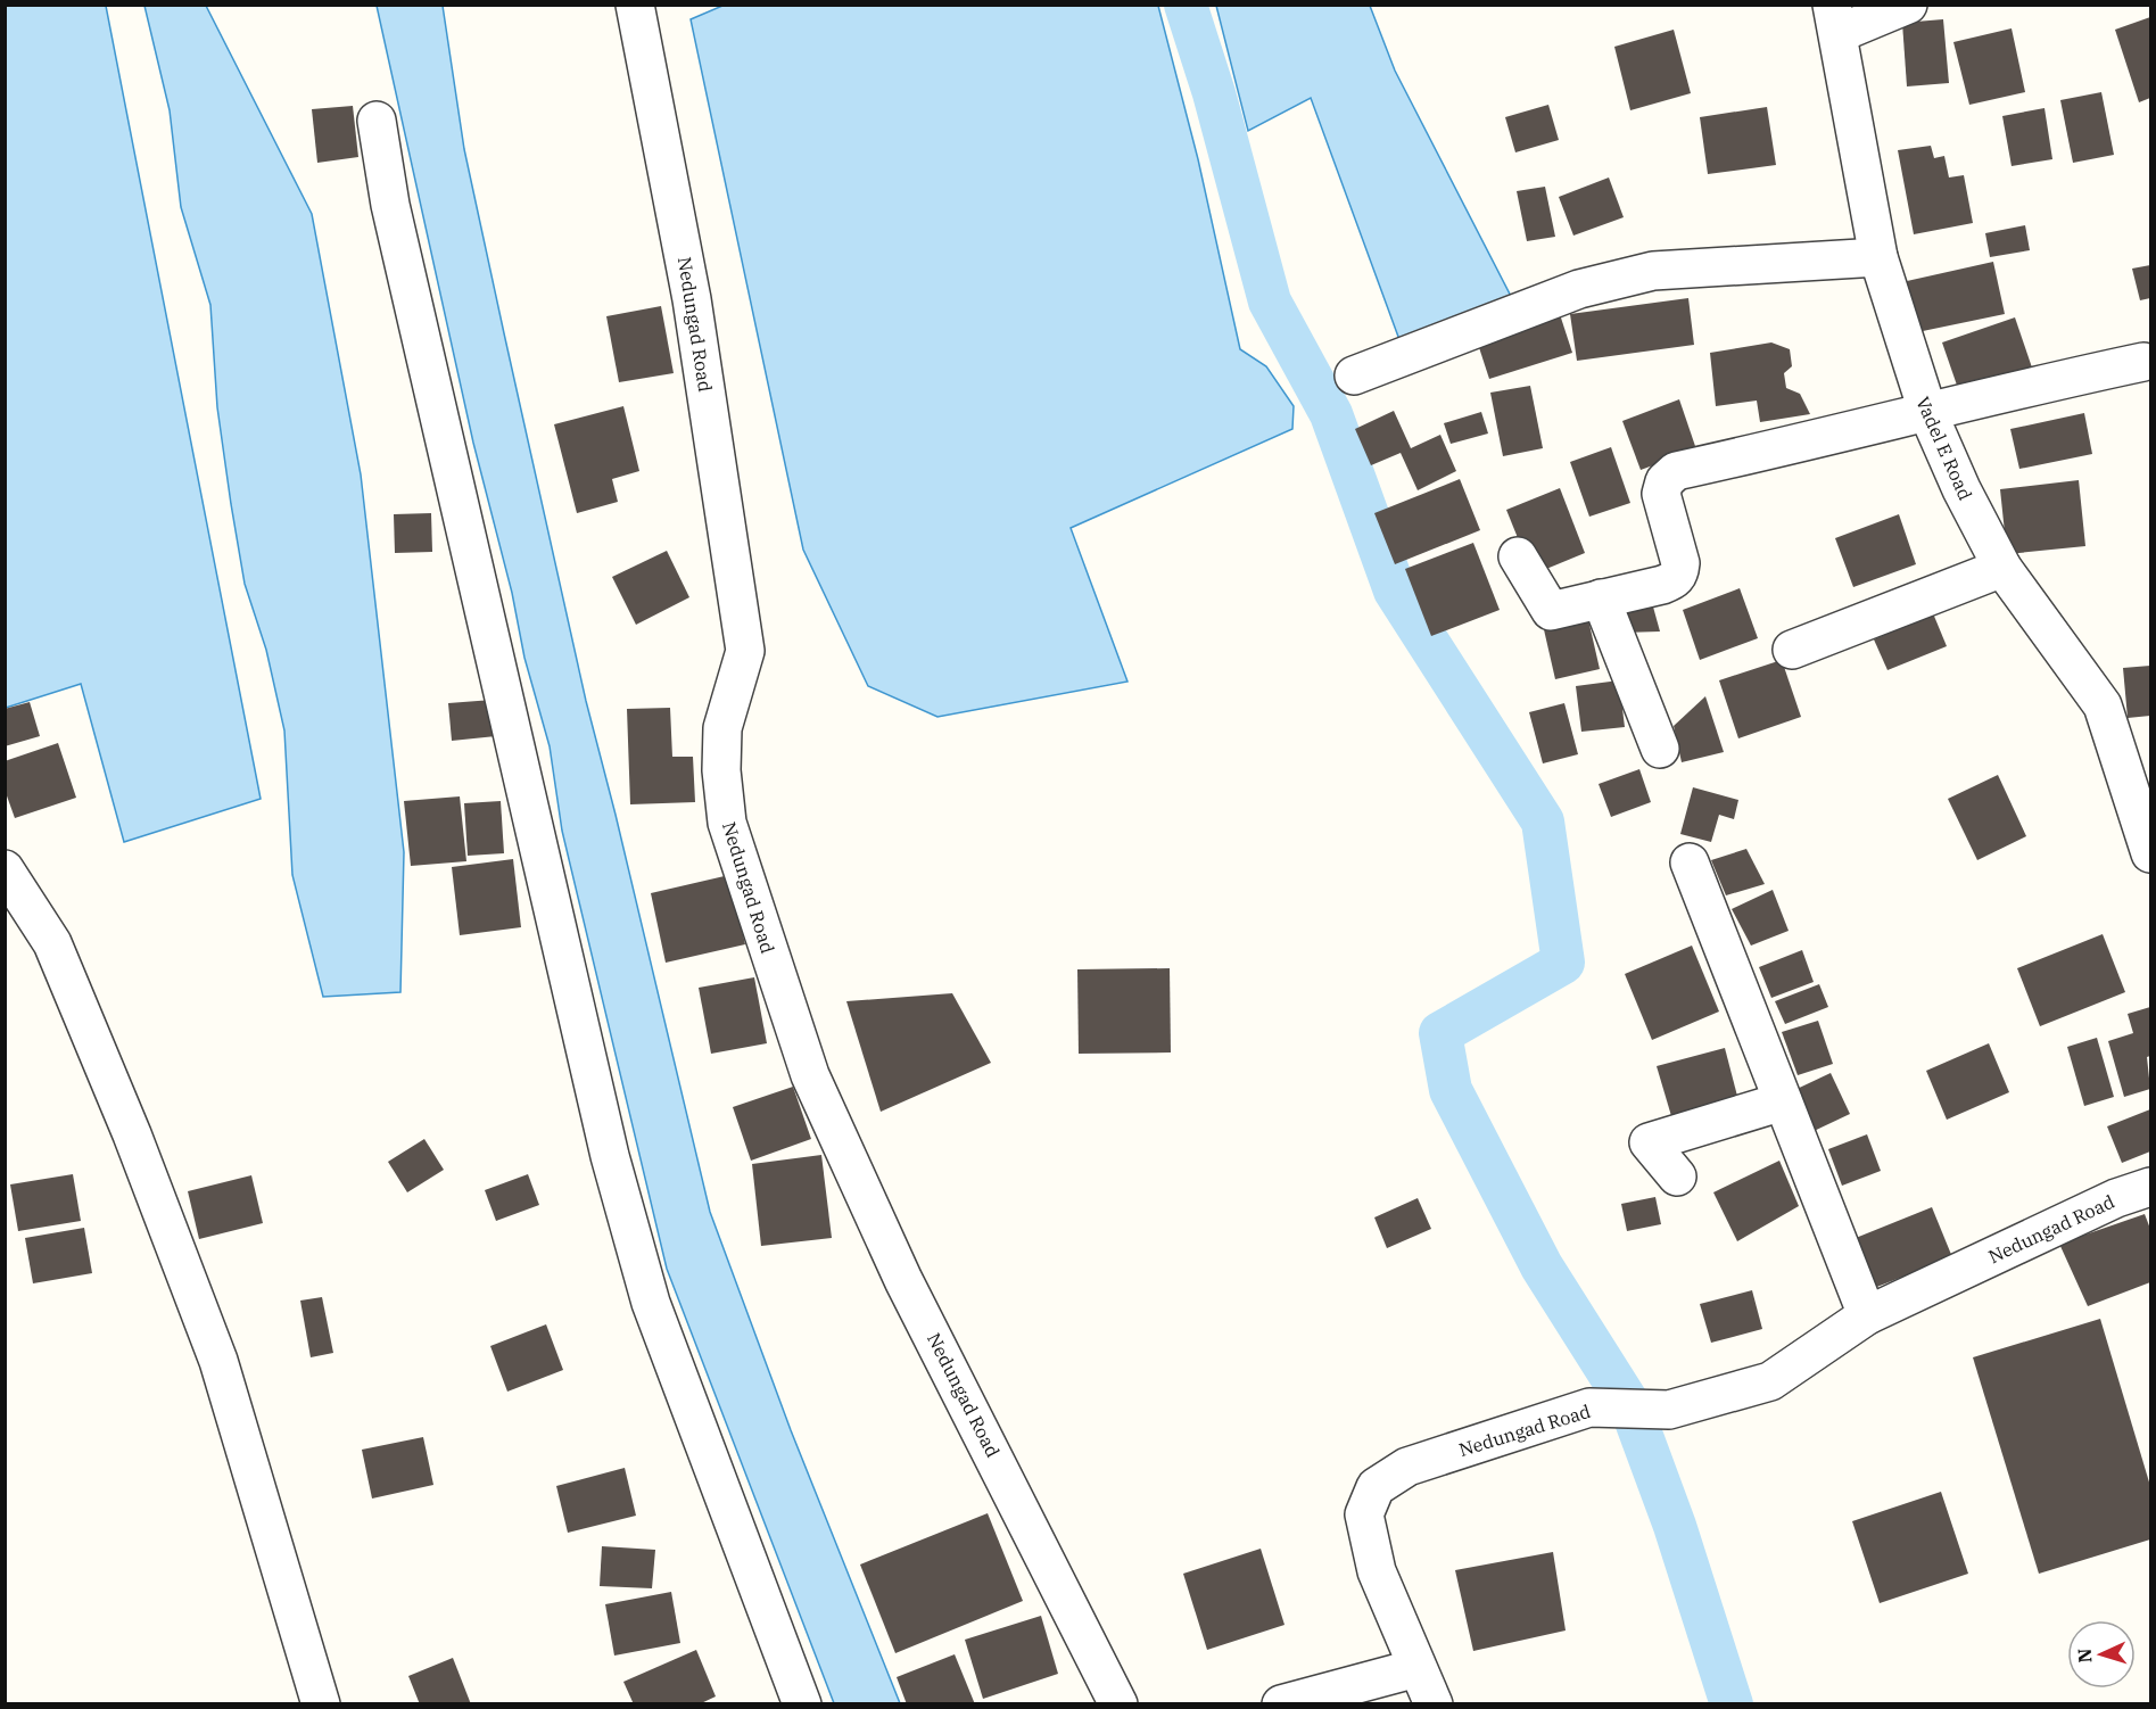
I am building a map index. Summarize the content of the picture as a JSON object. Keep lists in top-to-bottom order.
{
  "streets": {
    "street": ["Nedungad Road", "Vadel E Road"]
  },
  "north": "left"
}
